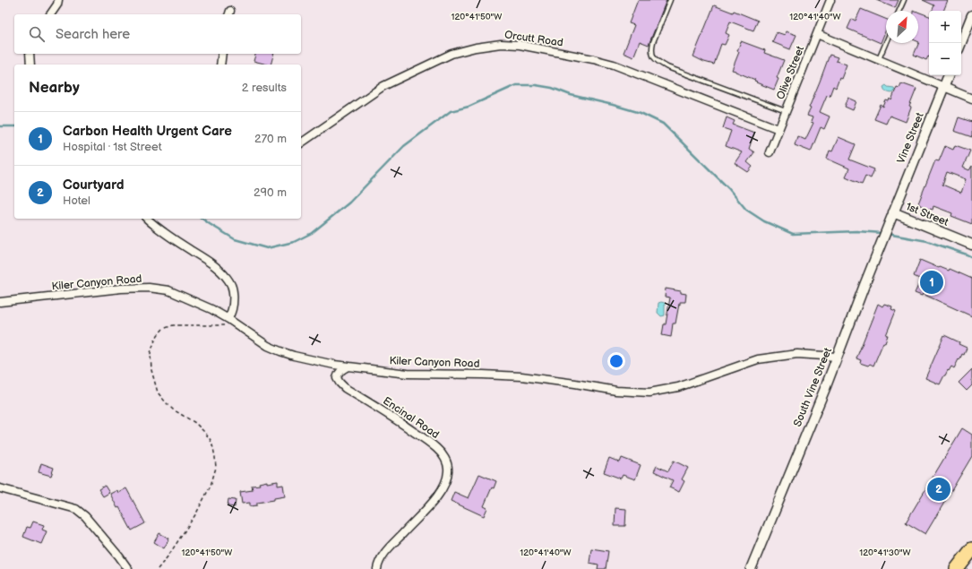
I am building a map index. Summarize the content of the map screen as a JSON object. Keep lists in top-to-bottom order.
{
  "streets": {
    "street": [
      "Orcutt Road",
      "Olive Street",
      "Vine Street",
      "1st Street",
      "Kiler Canyon Road",
      "South Vine Street",
      "Encinal Road"
    ]
  },
  "crossings": [
    ["Orcutt Road", "Olive Street"],
    ["Vine Street", "1st Street"],
    ["Vine Street", "South Vine Street"],
    ["1st Street", "South Vine Street"],
    ["Kiler Canyon Road", "South Vine Street"],
    ["Kiler Canyon Road", "Encinal Road"]
  ],
  "north": "top right",
  "page": {
    "map_buttons": ["+", "−"],
    "search": "Search here",
    "heading": ["Nearby", "2 results"],
    "list": [
      {
        "mark": "1",
        "name": "Carbon Health Urgent Care",
        "note": "Hospital · 1st Street",
        "value": "270 m"
      },
      {
        "mark": "2",
        "name": "Courtyard",
        "note": "Hotel",
        "value": "290 m"
      }
    ],
    "pins": ["1", "2"]
  },
  "coordinates": ["120°41'50\"W", "120°41'40\"W", "120°41'30\"W"]
}
